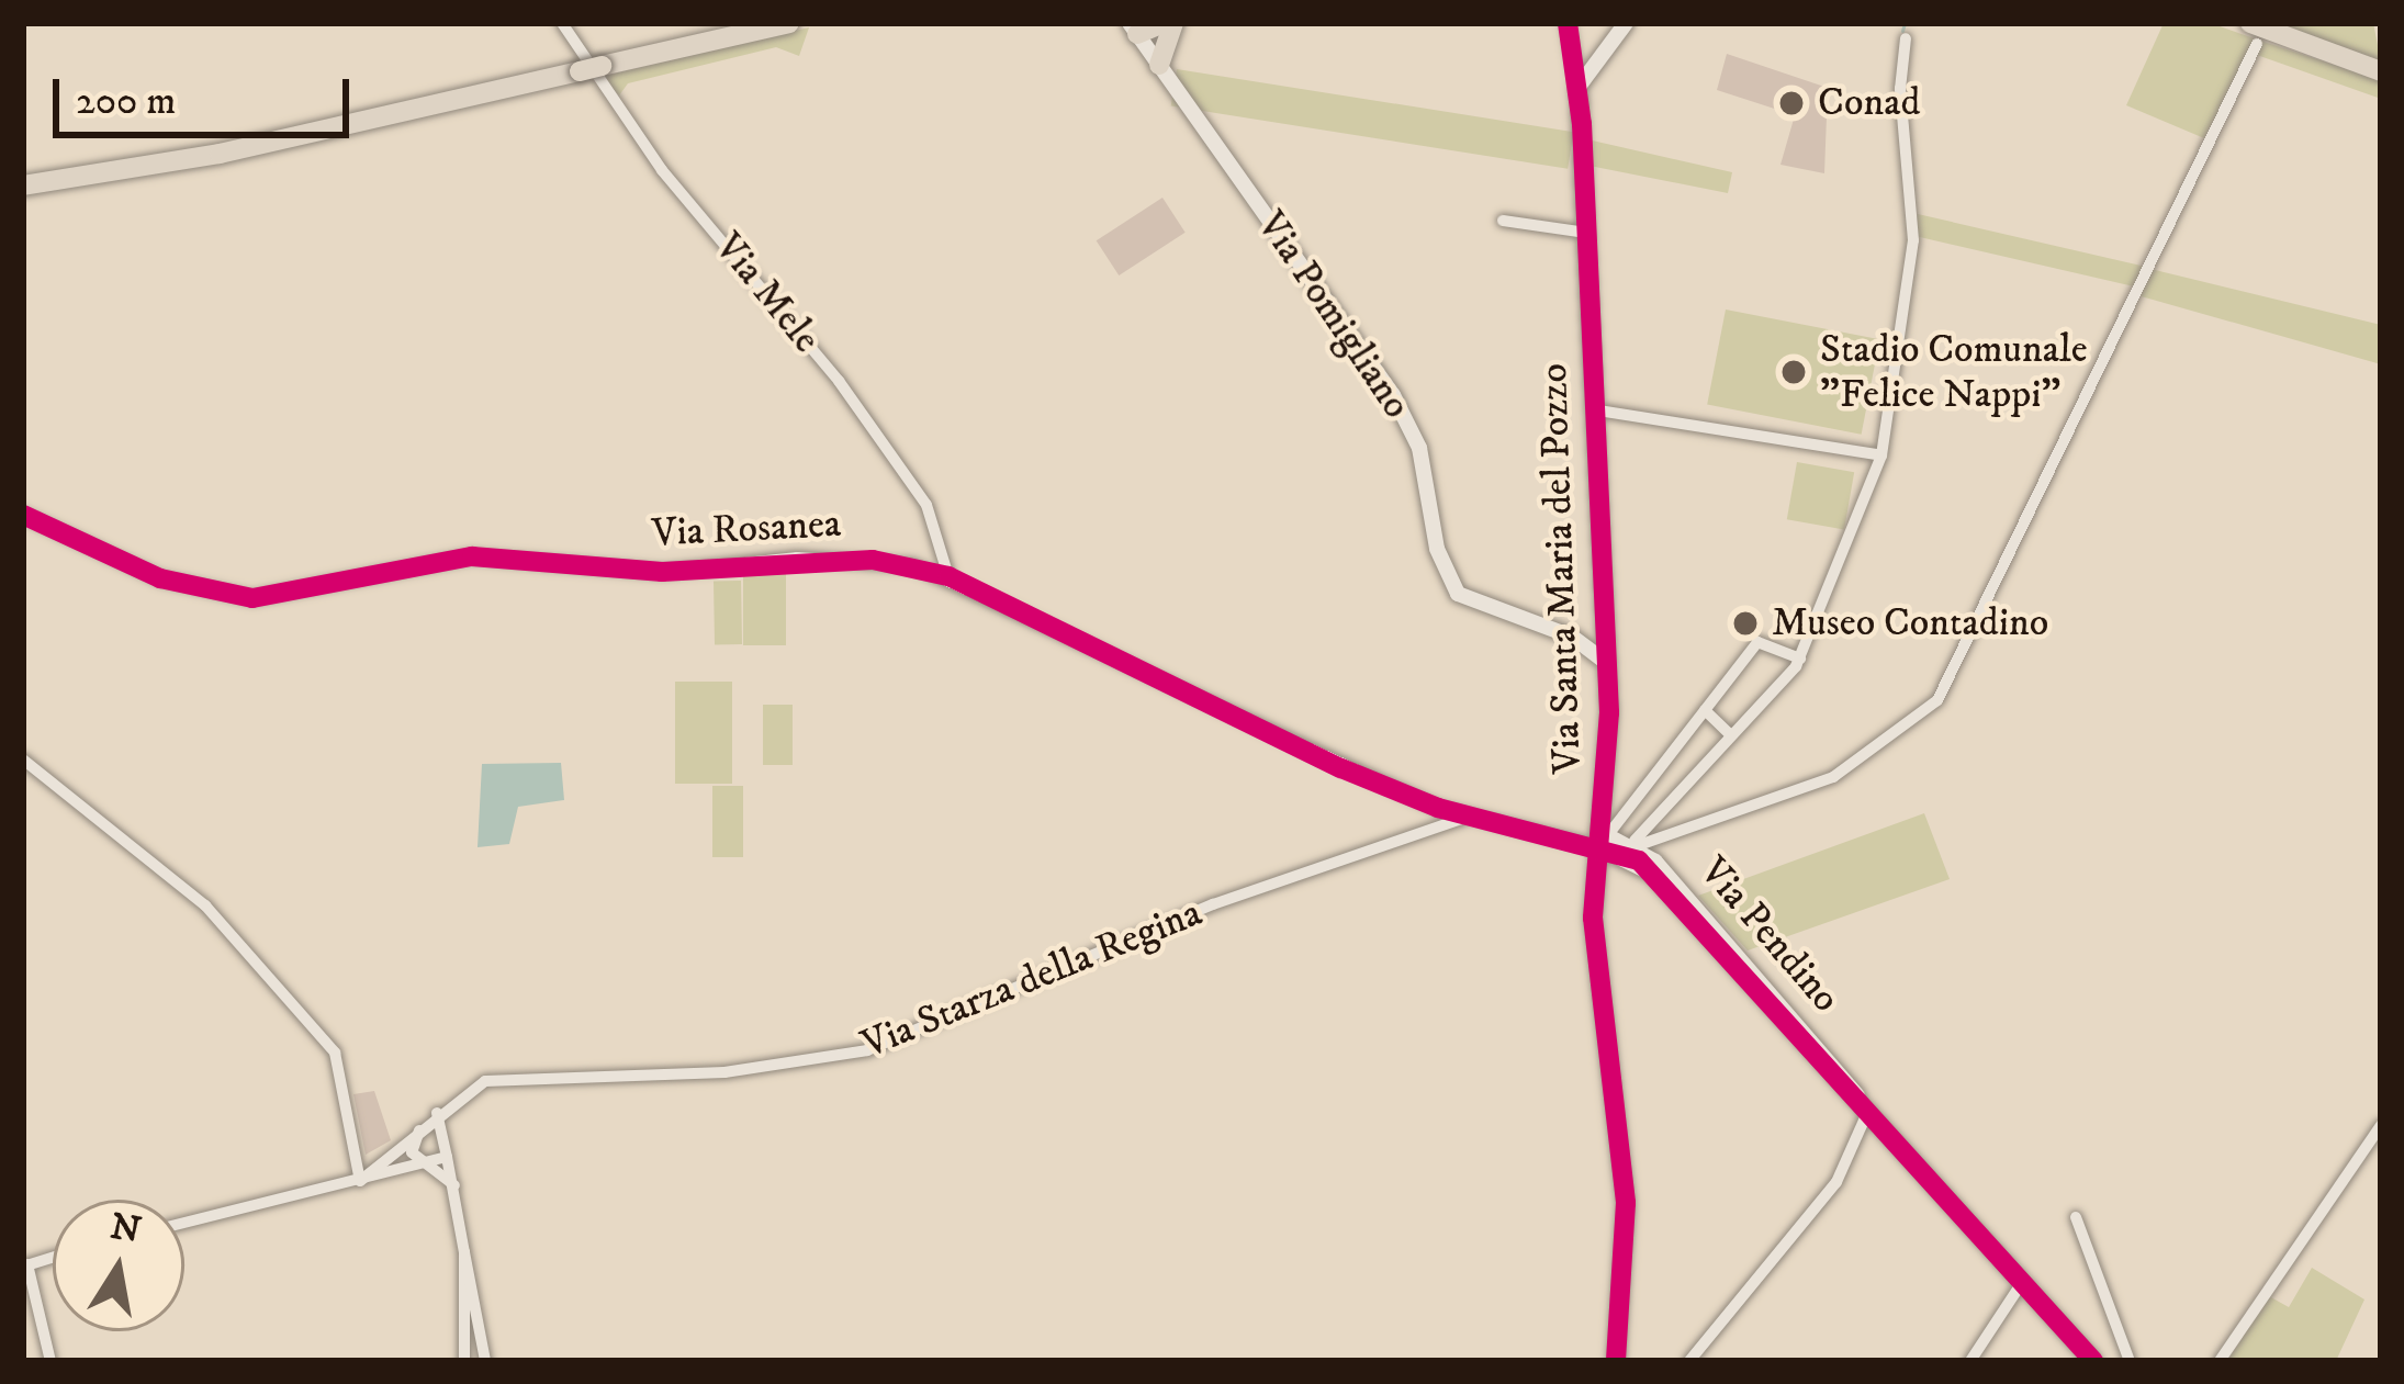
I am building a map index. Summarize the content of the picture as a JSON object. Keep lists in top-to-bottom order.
{
  "streets": {
    "street": [
      "Via Mele",
      "Via Pomigliano",
      "Via Rosanea",
      "Via Santa Maria del Pozzo",
      "Via Pendino",
      "Via Starza della Regina"
    ]
  },
  "crossings": [
    ["Via Mele", "Via Rosanea"],
    ["Via Pomigliano", "Via Santa Maria del Pozzo"],
    ["Via Rosanea", "Via Santa Maria del Pozzo"],
    ["Via Rosanea", "Via Pendino"],
    ["Via Rosanea", "Via Starza della Regina"],
    ["Via Santa Maria del Pozzo", "Via Pendino"]
  ],
  "places": ["Conad", "Stadio Comunale \"Felice Nappi\"", "Museo Contadino"],
  "scale_bar": "200 m",
  "north": "top"
}
